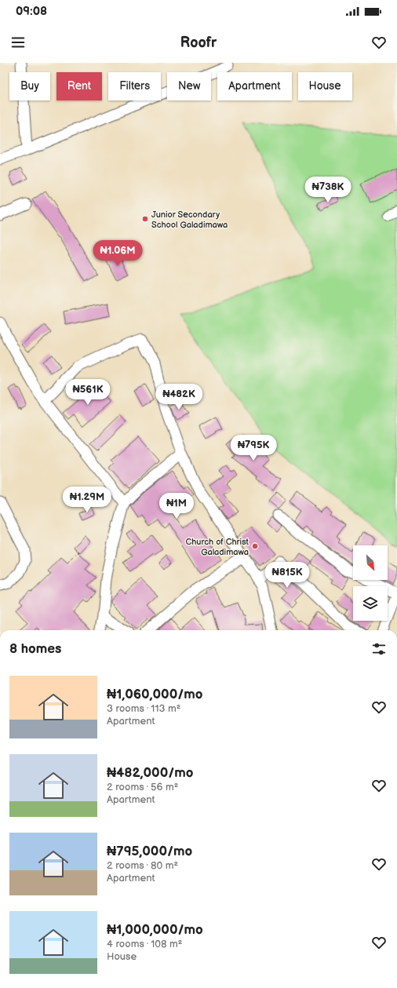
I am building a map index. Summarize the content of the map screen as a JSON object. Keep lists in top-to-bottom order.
{
  "places": ["Junior Secondary School Galadimawa", "Church of Christ Galadimawa"],
  "north": "bottom right",
  "page": {
    "status": "09:08",
    "header": "Roofr",
    "chip": [
      "Buy",
      "Rent",
      "Filters",
      "New",
      "Apartment",
      "House"
    ],
    "price": [
      "₦738K",
      "₦1.06M",
      "₦561K",
      "₦482K",
      "₦795K",
      "₦1.29M",
      "₦1M",
      "₦815K"
    ],
    "heading": "8 homes",
    "list": [
      {
        "name": "₦1,060,000/mo",
        "note": "3 rooms · 113 m² · Apartment"
      },
      {
        "name": "₦482,000/mo",
        "note": "2 rooms · 56 m² · Apartment"
      },
      {
        "name": "₦795,000/mo",
        "note": "2 rooms · 80 m² · Apartment"
      },
      {
        "name": "₦1,000,000/mo",
        "note": "4 rooms · 108 m² · House"
      }
    ]
  }
}
